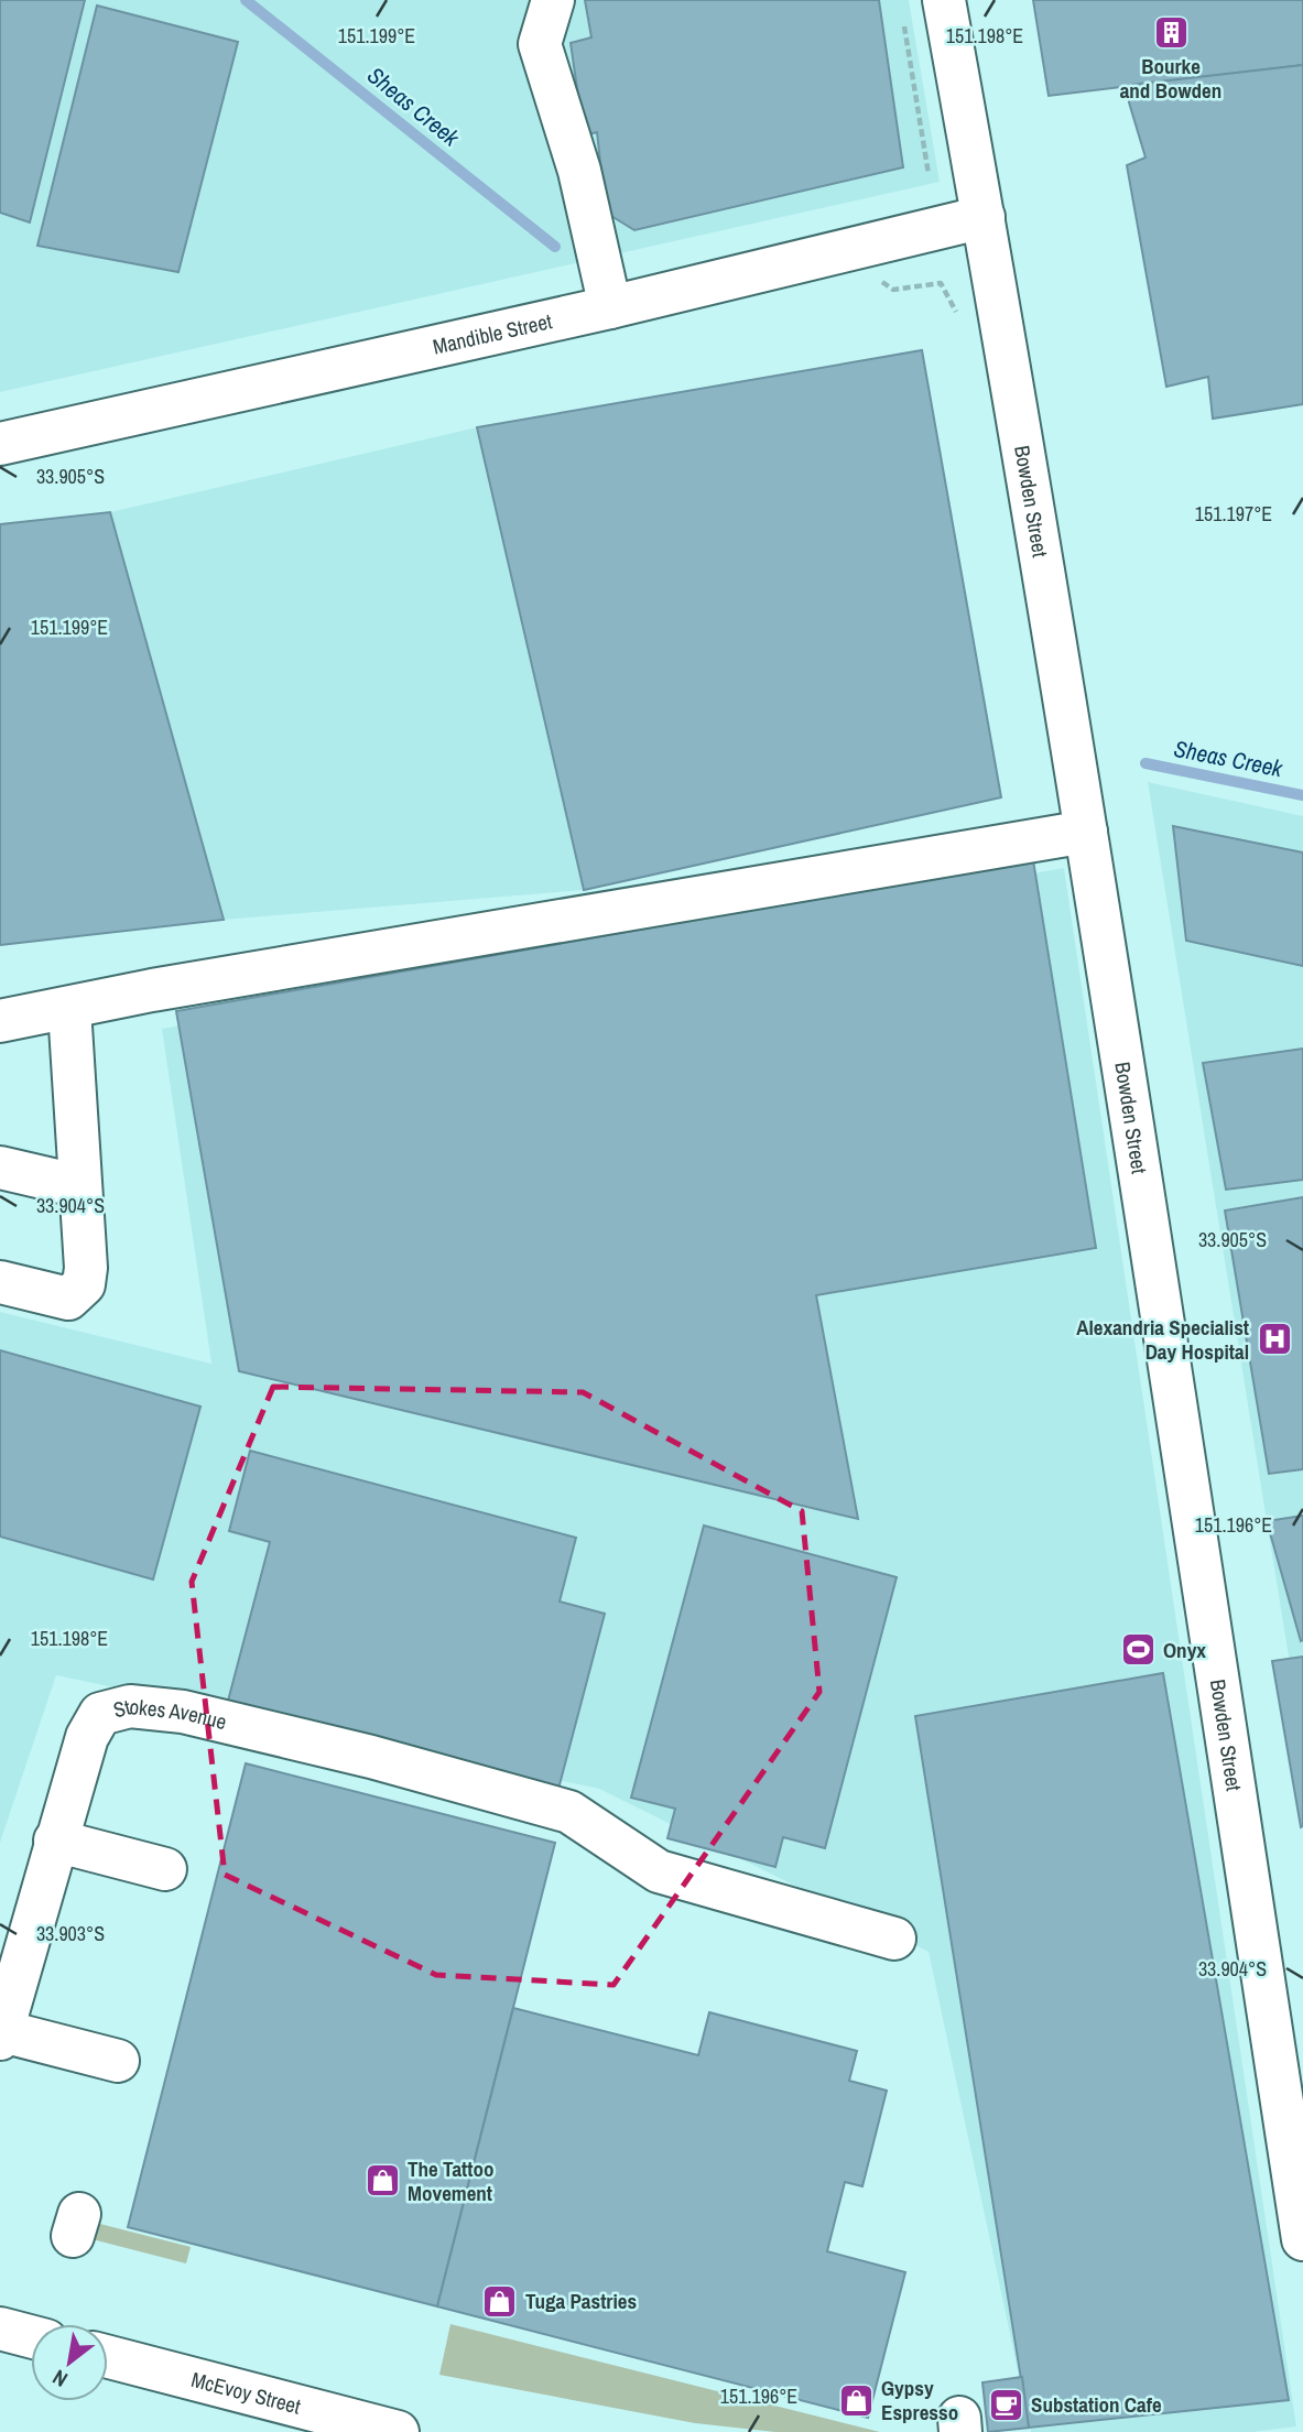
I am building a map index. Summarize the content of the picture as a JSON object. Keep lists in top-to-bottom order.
{
  "streets": {
    "street": [
      "Mandible Street",
      "Bowden Street",
      "Stokes Avenue",
      "McEvoy Street"
    ]
  },
  "crossings": [
    ["Mandible Street", "Bowden Street"]
  ],
  "water": ["Sheas Creek"],
  "places": {
    "building": ["Bourke and Bowden"],
    "hospital": ["Alexandria Specialist Day Hospital"],
    "sports": ["Onyx"],
    "shop": ["The Tattoo Movement", "Tuga Pastries", "Gypsy Espresso"],
    "cafe": ["Substation Cafe"]
  },
  "north": "bottom left",
  "coordinates": [
    "151.199°E",
    "151.198°E",
    "33.905°S",
    "151.197°E",
    "33.904°S",
    "151.196°E",
    "33.903°S"
  ]
}
